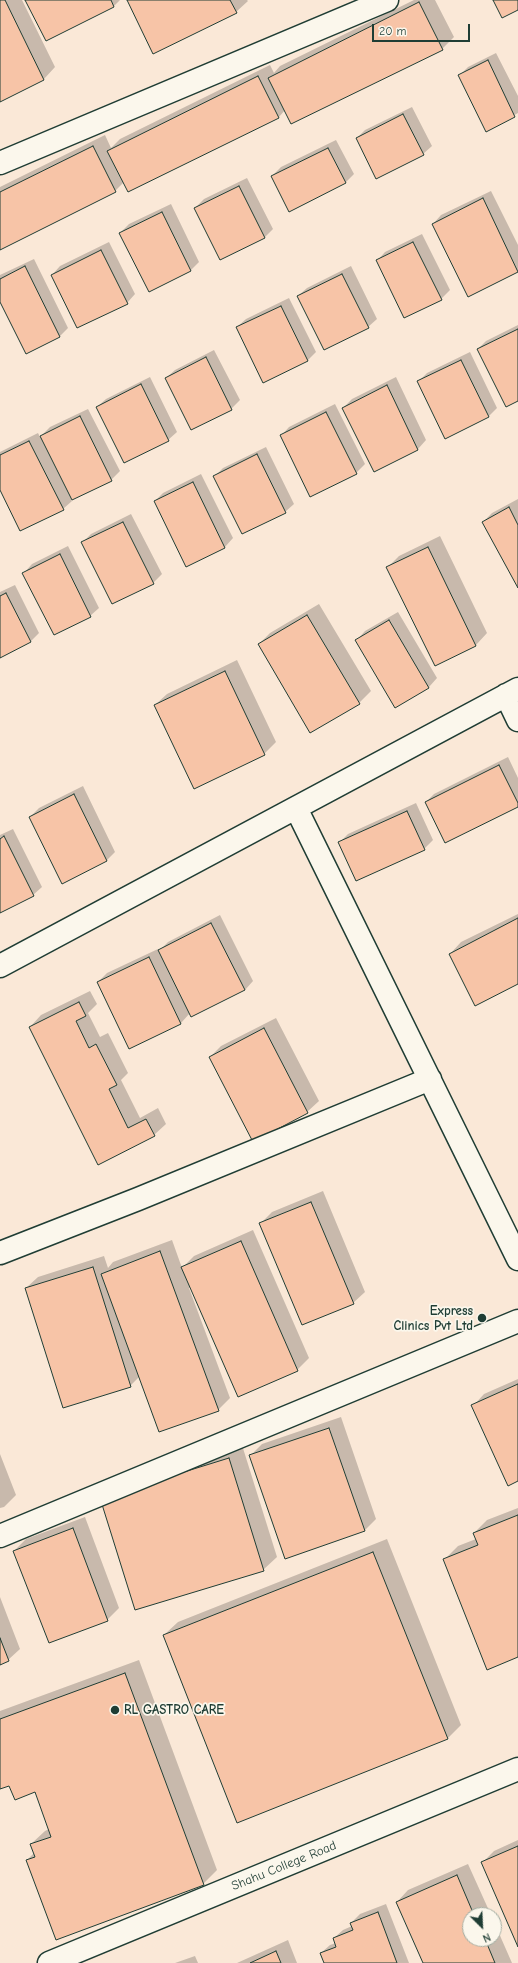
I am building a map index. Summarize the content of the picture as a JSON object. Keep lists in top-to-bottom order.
{
  "streets": {
    "street": ["Shahu College Road"]
  },
  "places": ["Express Clinics Pvt Ltd", "RL GASTRO CARE"],
  "scale_bar": "20 m",
  "north": "bottom right"
}
